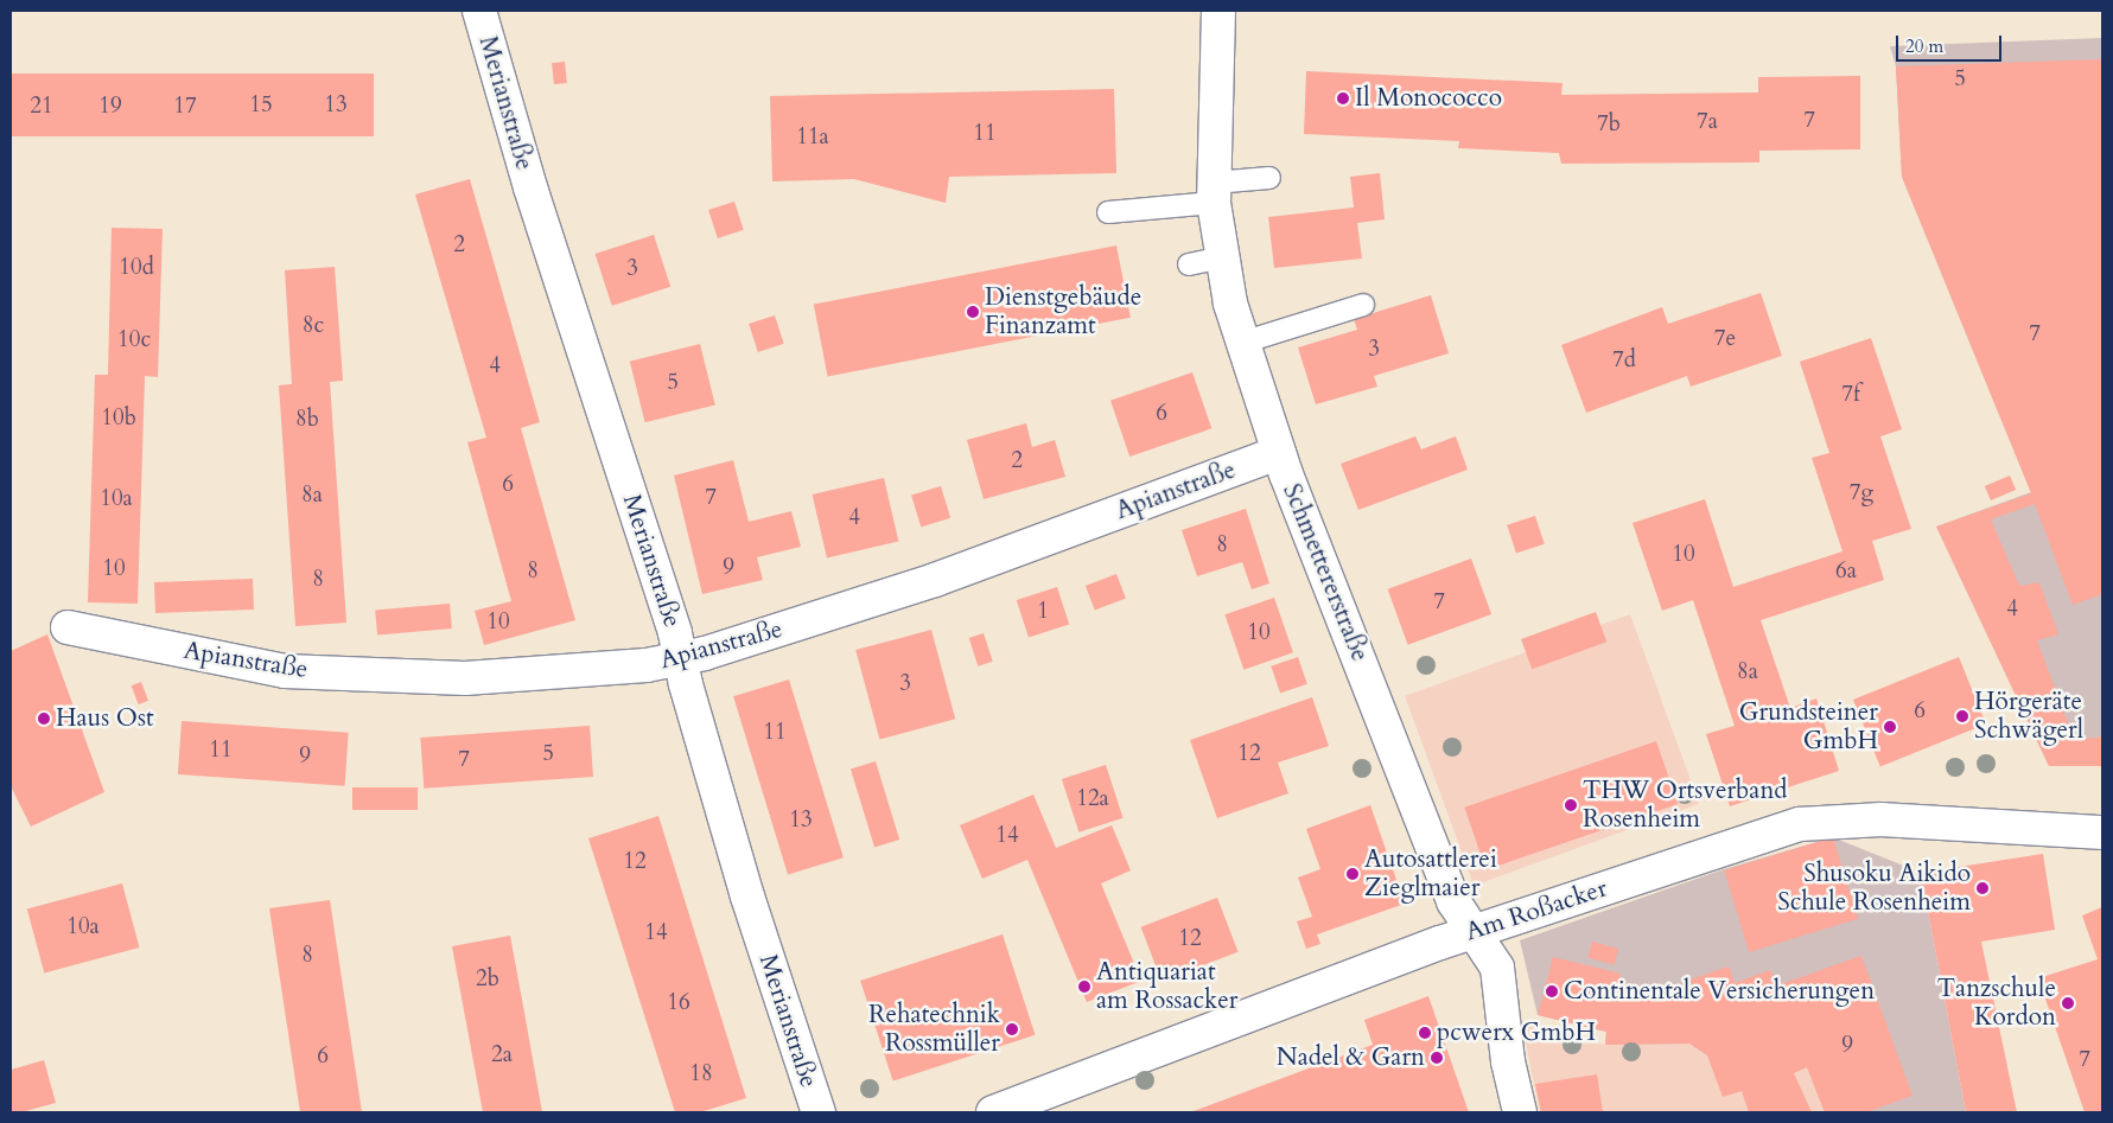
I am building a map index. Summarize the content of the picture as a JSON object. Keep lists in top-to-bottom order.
{
  "streets": {
    "street": [
      "Merianstraße",
      "Apianstraße",
      "Schmettererstraße",
      "Am Roßacker"
    ]
  },
  "crossings": [
    ["Merianstraße", "Apianstraße"],
    ["Apianstraße", "Schmettererstraße"],
    ["Schmettererstraße", "Am Roßacker"]
  ],
  "places": [
    "Il Monococco",
    "Dienstgebäude Finanzamt",
    "Hörgeräte Schwägerl",
    "Haus Ost",
    "Grundsteiner GmbH",
    "THW Ortsverband Rosenheim",
    "Autosattlerei Zieglmaier",
    "Shusoku Aikido Schule Rosenheim",
    "Antiquariat am Rossacker",
    "Continentale Versicherungen",
    "Tanzschule Kordon",
    "Rehatechnik Rossmüller",
    "pcwerx GmbH",
    "Nadel & Garn"
  ],
  "house_numbers": [
    "5",
    "15",
    "13",
    "21",
    "19",
    "17",
    "7",
    "7a",
    "7b",
    "11",
    "11a",
    "2",
    "10d",
    "3",
    "8c",
    "7",
    "7e",
    "10c",
    "3",
    "7d",
    "4",
    "5",
    "7f",
    "6",
    "10b",
    "8b",
    "2",
    "6",
    "7g",
    "8a",
    "7",
    "10a",
    "4",
    "8",
    "10",
    "9",
    "10",
    "8",
    "6a",
    "8",
    "7",
    "4",
    "1",
    "10",
    "10",
    "8a",
    "3",
    "6",
    "11",
    "11",
    "5",
    "12",
    "9",
    "7",
    "12a",
    "13",
    "14",
    "12",
    "10a",
    "14",
    "12",
    "8",
    "2b",
    "16",
    "9",
    "2a",
    "6",
    "7",
    "18"
  ],
  "scale_bar": "20 m"
}
